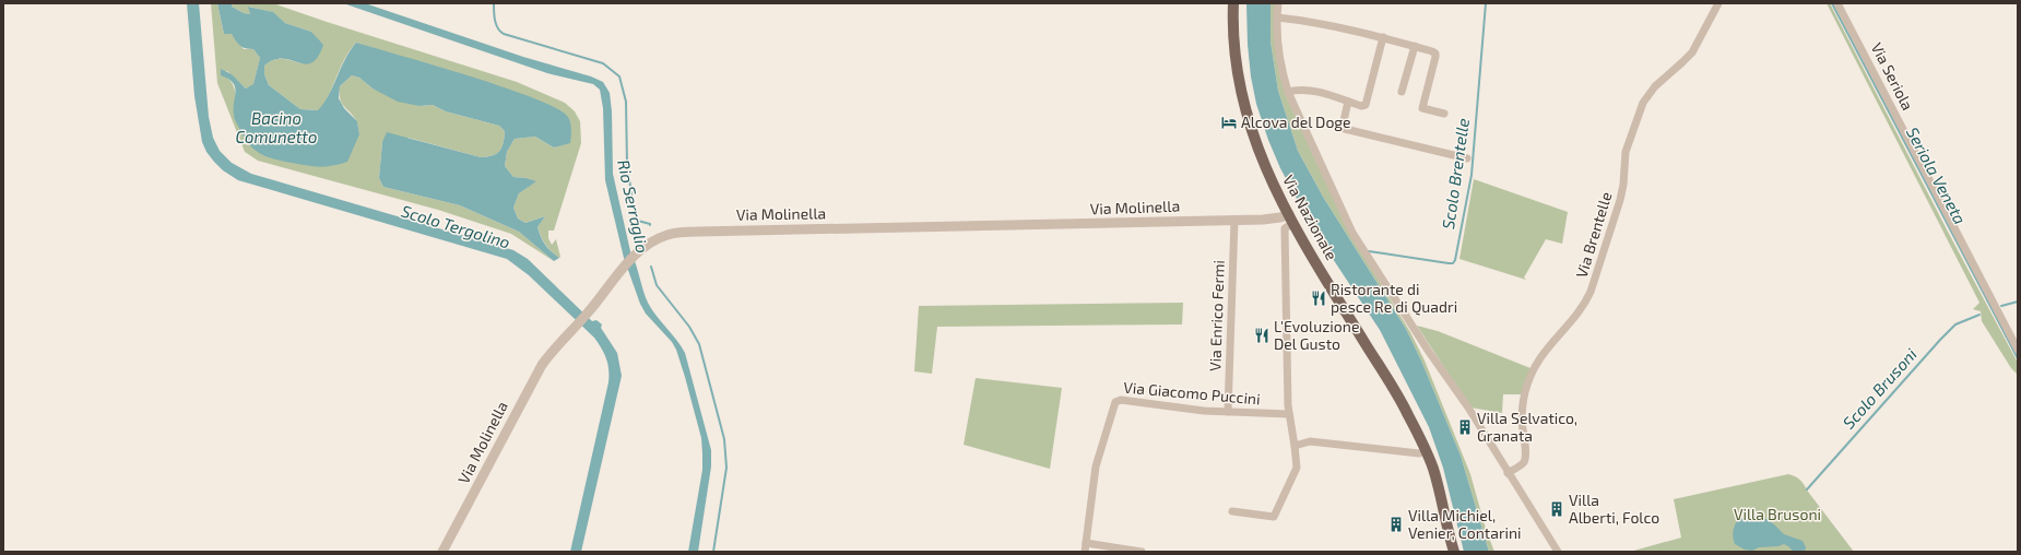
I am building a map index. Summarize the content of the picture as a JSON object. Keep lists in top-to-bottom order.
{
  "streets": {
    "main road": ["Via Nazionale"],
    "street": [
      "Via Seriola",
      "Via Molinella",
      "Via Brentelle",
      "Via Enrico Fermi",
      "Via Giacomo Puccini"
    ]
  },
  "crossings": [
    ["Via Molinella", "Via Nazionale"],
    ["Via Molinella", "Via Enrico Fermi"],
    ["Via Enrico Fermi", "Via Giacomo Puccini"]
  ],
  "water": [
    "Bacino Comunetto",
    "Scolo Brentelle",
    "Seriola Veneta",
    "Rio Serraglio",
    "Scolo Tergolino",
    "Scolo Brusoni"
  ],
  "parks": ["Villa Brusoni"],
  "places": {
    "hotel": ["Alcova del Doge"],
    "restaurant": ["Ristorante di pesce Re di Quadri", "L'Evoluzione Del Gusto"],
    "building": ["Villa Selvatico, Granata", "Villa Alberti, Folco", "Villa Michiel, Venier, Contarini"]
  }
}
